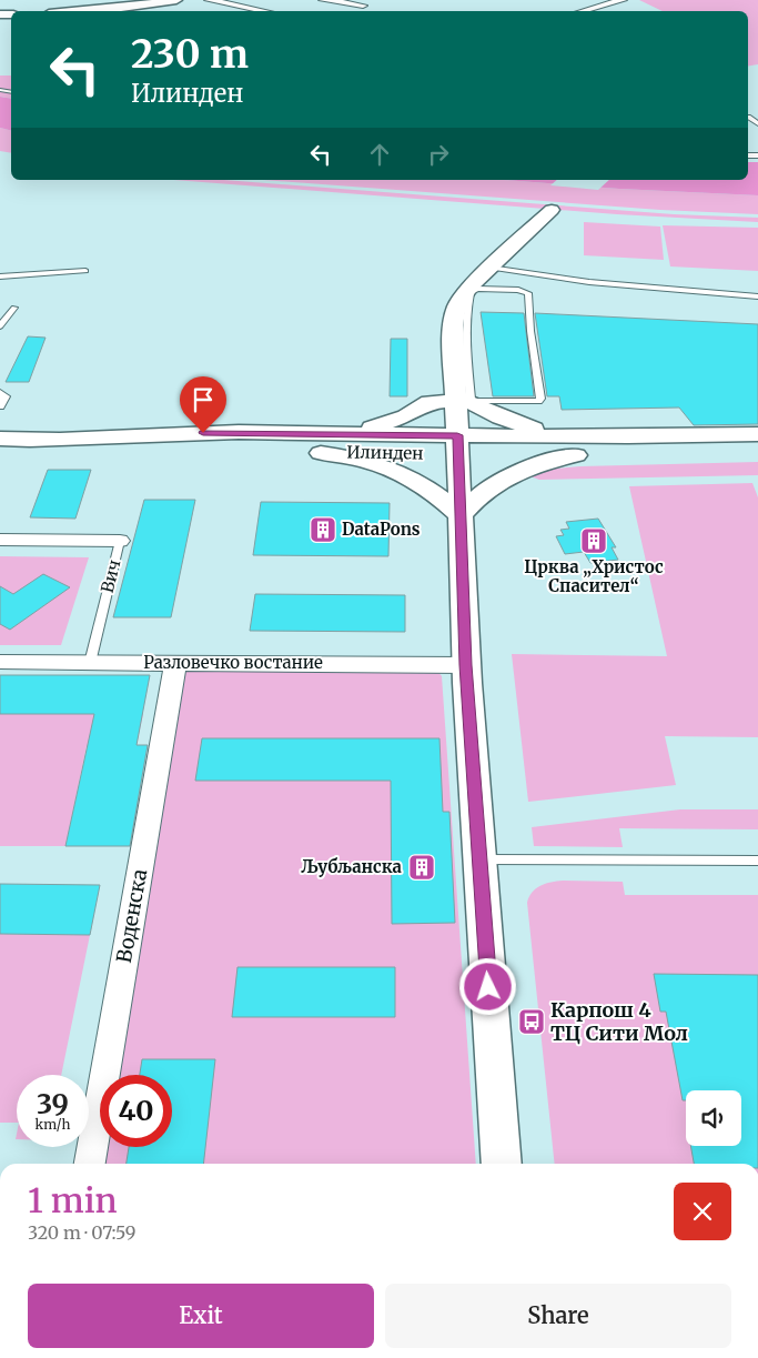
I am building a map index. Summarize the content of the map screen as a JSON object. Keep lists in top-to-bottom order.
{
  "streets": {
    "street": [
      "Илинден",
      "Вич",
      "Разловечко востание",
      "Воденска"
    ]
  },
  "crossings": [
    ["Вич", "Разловечко востание"],
    ["Разловечко востание", "Воденска"]
  ],
  "places": {
    "building": ["DataPons", "Црква „Христос Спасител“", "Љубљанска"],
    "bus stop": ["Карпош 4 ТЦ Сити Мол"]
  },
  "page": {
    "turn": ["230 m", "Илинден"],
    "speed": "39 km/h",
    "limit": "40",
    "heading": ["1 min", "320 m · 07:59"],
    "buttons": ["Exit", "Share"]
  }
}
